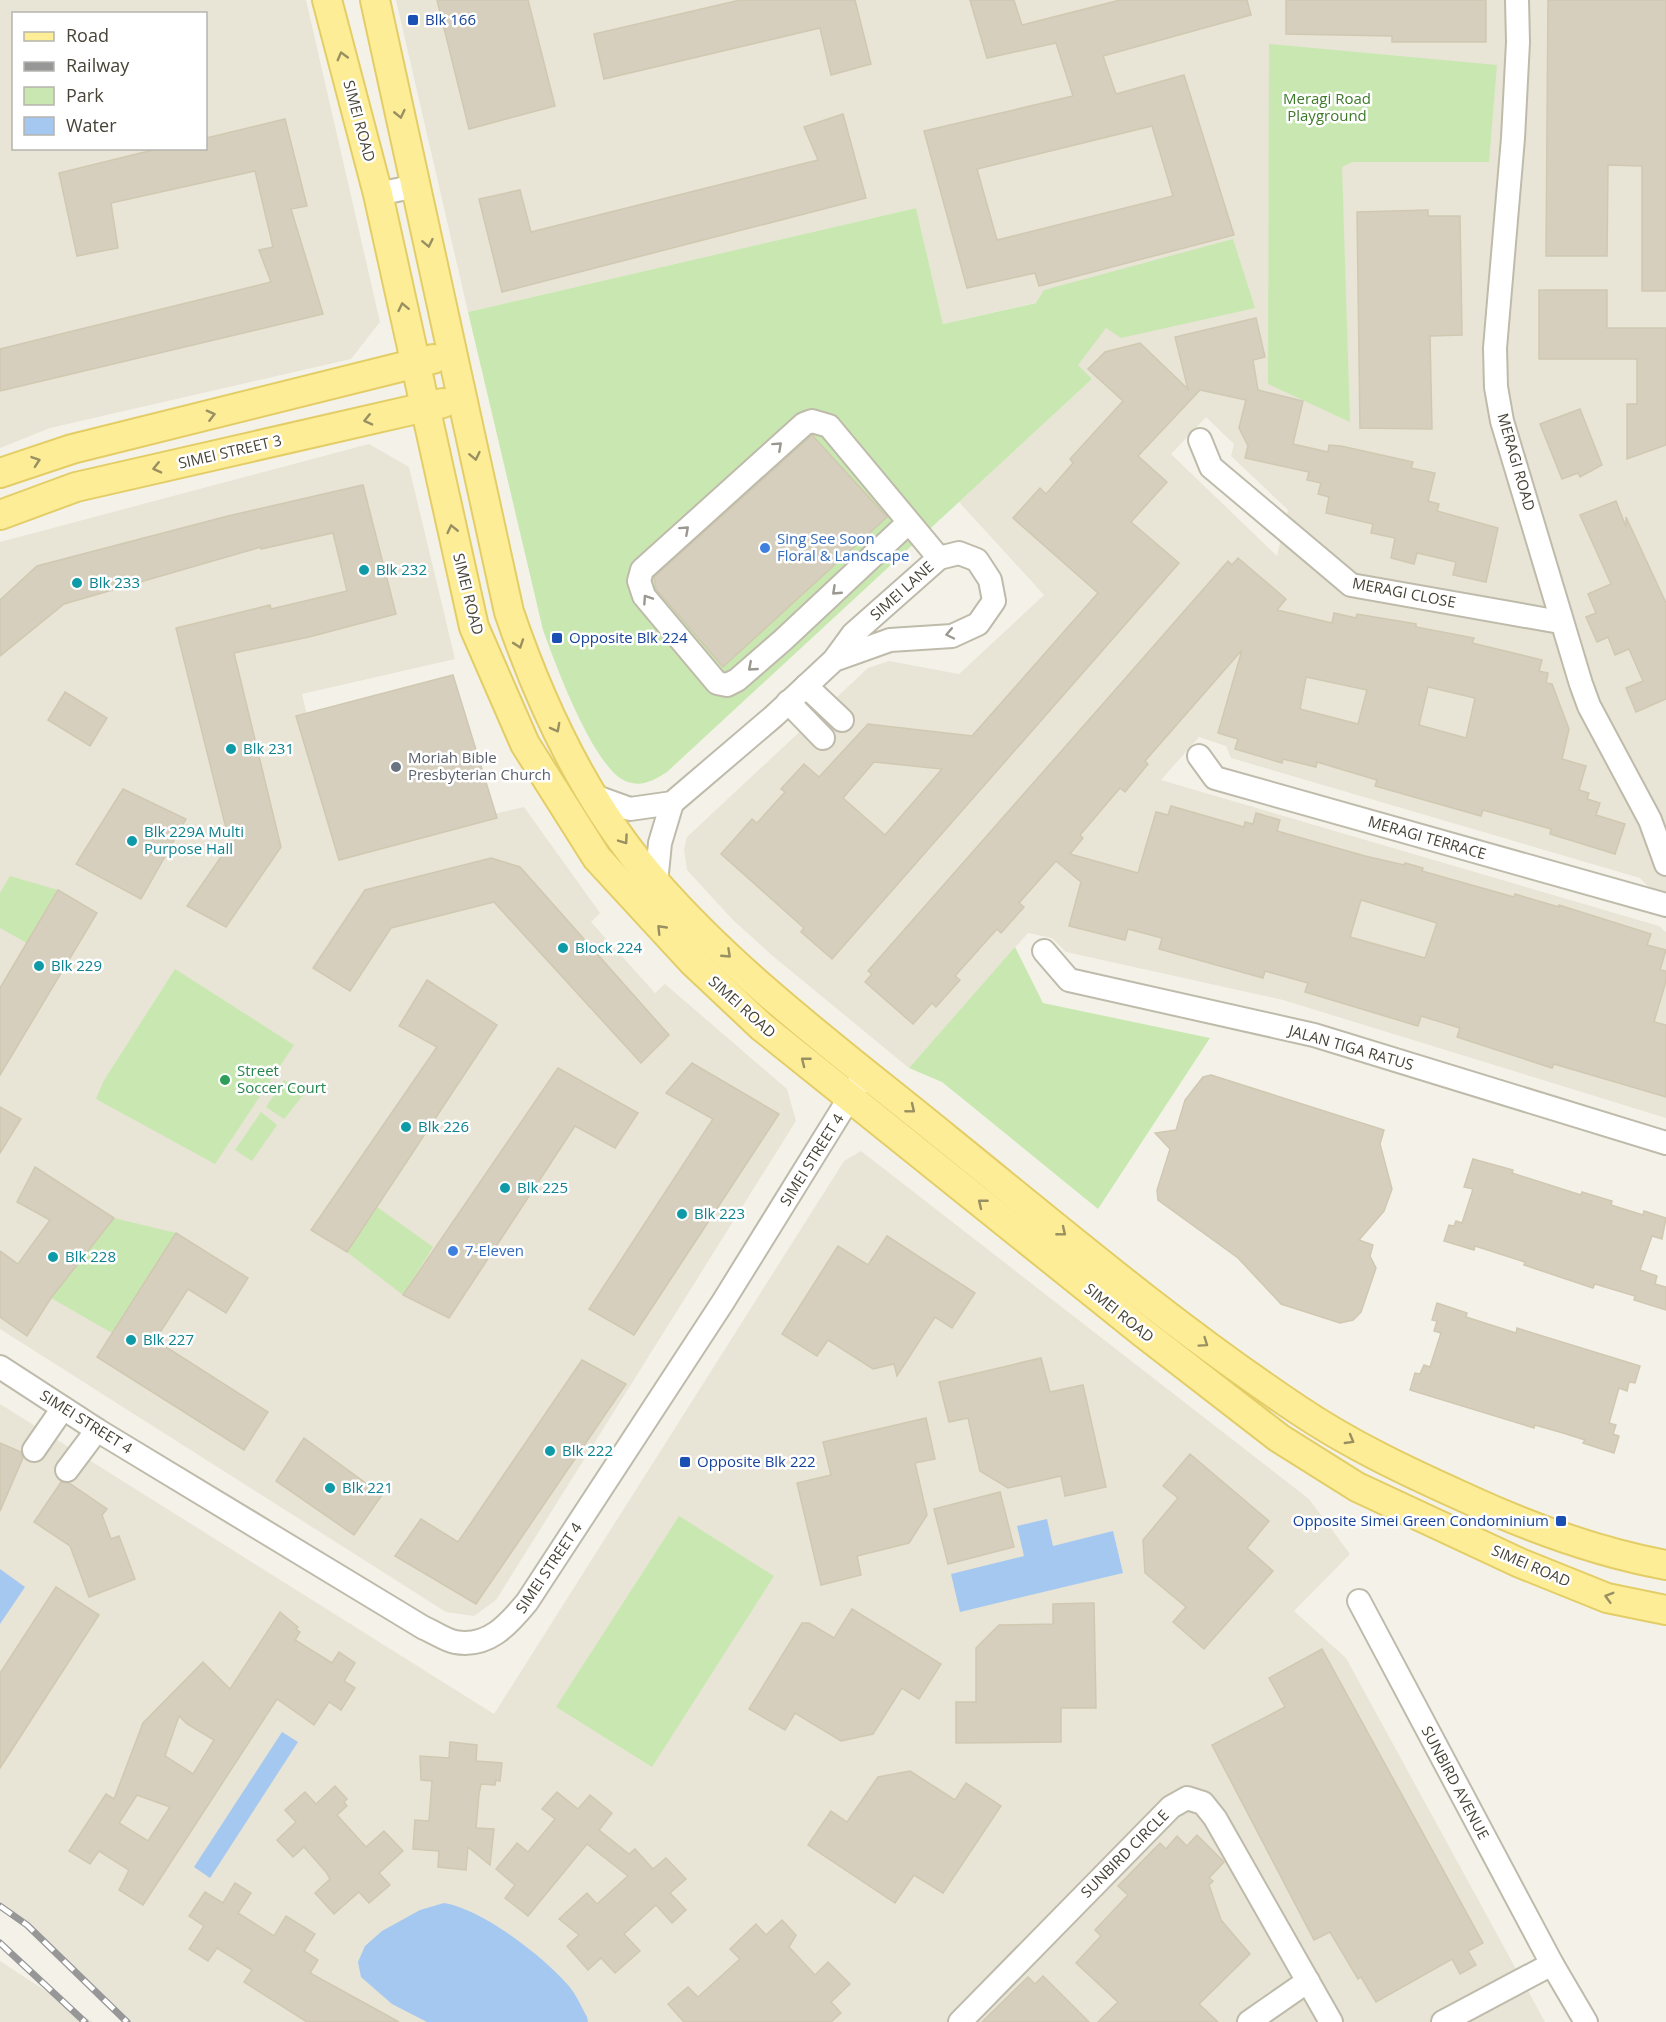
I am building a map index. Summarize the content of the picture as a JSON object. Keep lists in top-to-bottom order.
{
  "streets": {
    "main road": ["SIMEI ROAD", "SIMEI STREET 3"],
    "street": [
      "MERAGI ROAD",
      "SIMEI LANE",
      "MERAGI CLOSE",
      "MERAGI TERRACE",
      "JALAN TIGA RATUS",
      "SIMEI STREET 4",
      "SUNBIRD AVENUE",
      "SUNBIRD CIRCLE"
    ]
  },
  "crossings": [
    ["SIMEI ROAD", "SIMEI STREET 3"],
    ["SIMEI ROAD", "SIMEI STREET 4"],
    ["MERAGI ROAD", "MERAGI CLOSE"]
  ],
  "parks": ["Meragi Road Playground"],
  "places": {
    "transit": [
      "Blk 166",
      "Opposite Blk 224",
      "Opposite Blk 222",
      "Opposite Simei Green Condominium"
    ],
    "other": [
      "Sing See Soon Floral & Landscape",
      "Blk 232",
      "Blk 233",
      "Blk 231",
      "Moriah Bible Presbyterian Church",
      "Blk 229A Multi Purpose Hall",
      "Block 224",
      "Blk 229",
      "Street Soccer Court",
      "Blk 226",
      "Blk 225",
      "Blk 223",
      "7-Eleven",
      "Blk 228",
      "Blk 227",
      "Blk 222",
      "Blk 221"
    ]
  },
  "legend": [
    "Road",
    "Railway",
    "Park",
    "Water"
  ]
}
